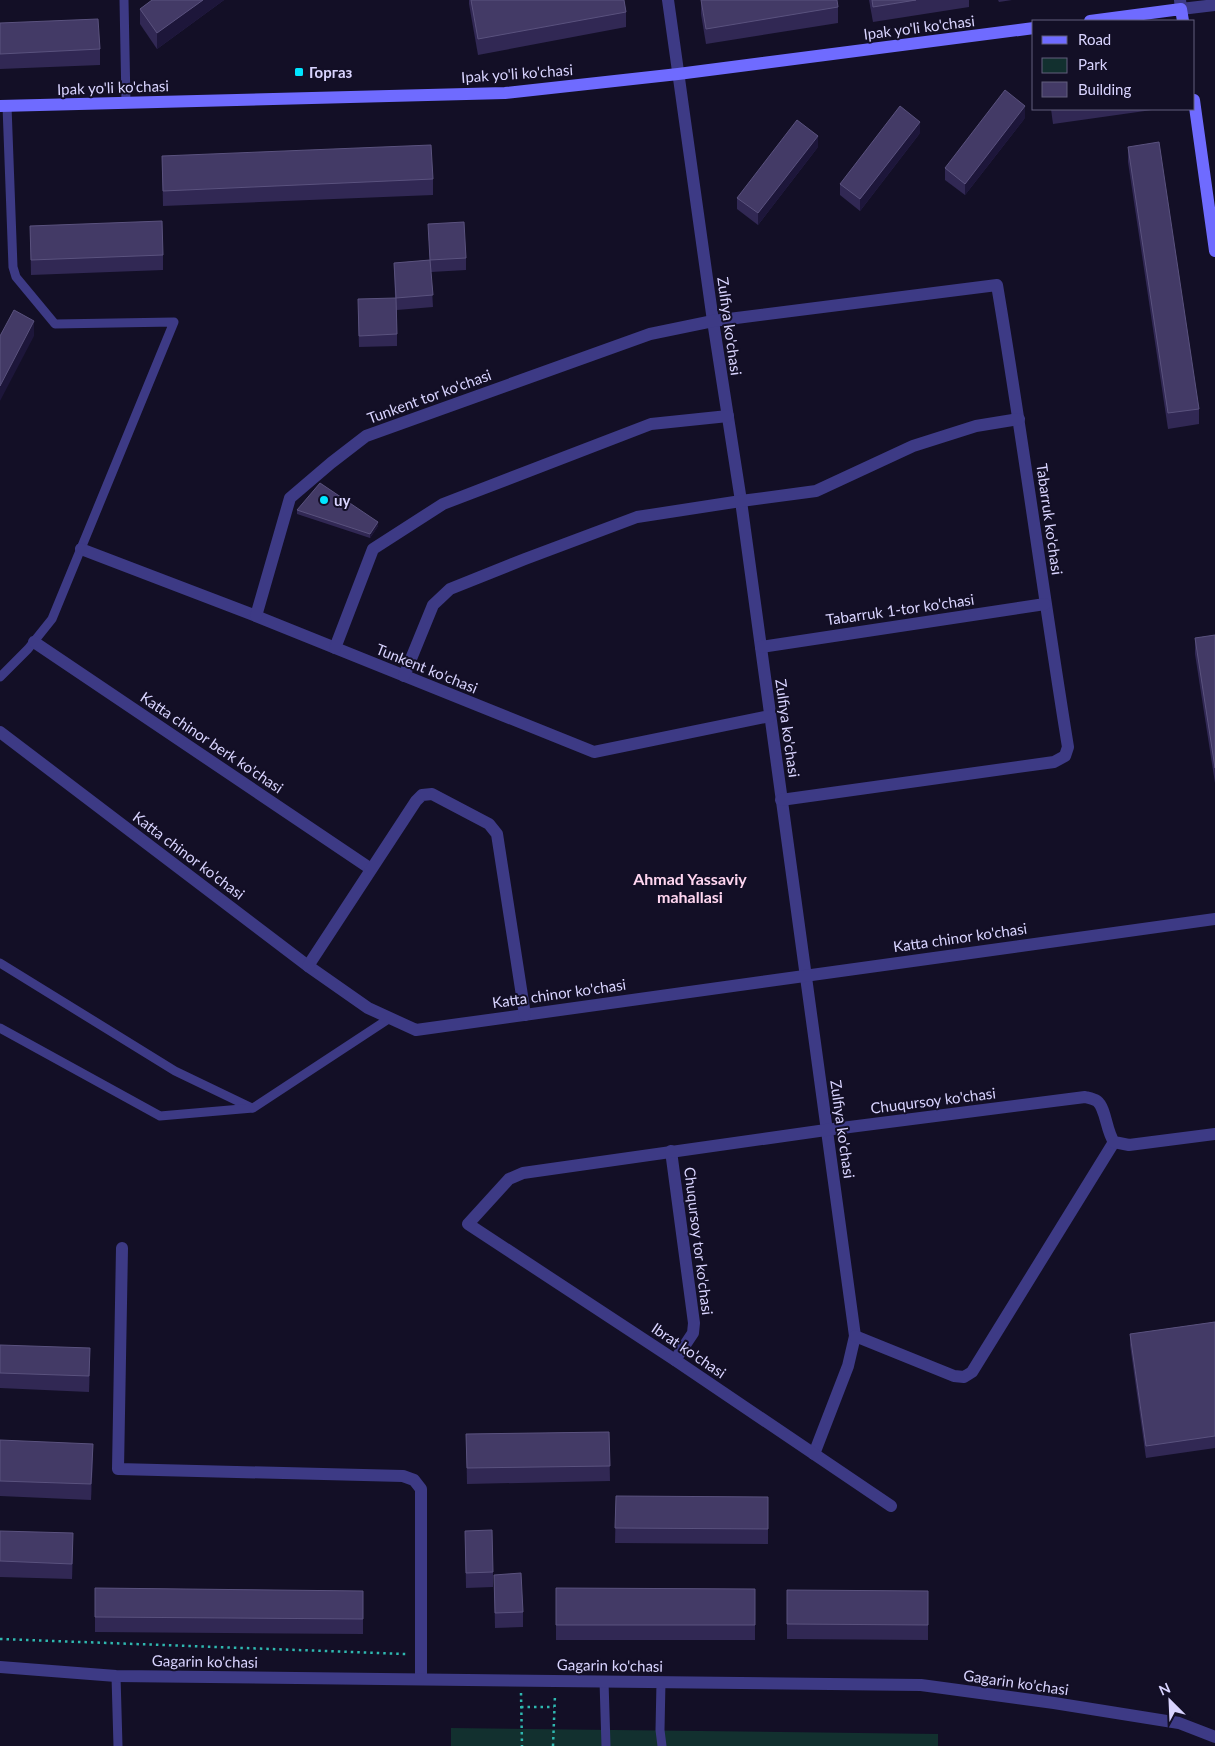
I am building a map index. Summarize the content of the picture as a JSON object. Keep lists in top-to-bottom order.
{
  "streets": {
    "main road": ["Ipak yo'li ko'chasi"],
    "street": [
      "Zulfiya ko'chasi",
      "Tunkent tor ko'chasi",
      "Tabarruk ko'chasi",
      "Tabarruk 1-tor ko'chasi",
      "Tunkent ko'chasi",
      "Katta chinor berk ko'chasi",
      "Katta chinor ko'chasi",
      "Chuqursoy ko'chasi",
      "Chuqursoy tor ko'chasi",
      "Ibrat ko'chasi",
      "Gagarin ko'chasi"
    ]
  },
  "crossings": [
    ["Ipak yo'li ko'chasi", "Zulfiya ko'chasi"],
    ["Zulfiya ko'chasi", "Tunkent tor ko'chasi"],
    ["Zulfiya ko'chasi", "Tabarruk ko'chasi"],
    ["Zulfiya ko'chasi", "Tabarruk 1-tor ko'chasi"],
    ["Zulfiya ko'chasi", "Tunkent ko'chasi"],
    ["Zulfiya ko'chasi", "Katta chinor ko'chasi"],
    ["Zulfiya ko'chasi", "Chuqursoy ko'chasi"],
    ["Zulfiya ko'chasi", "Ibrat ko'chasi"],
    ["Tunkent tor ko'chasi", "Tabarruk ko'chasi"],
    ["Tunkent tor ko'chasi", "Tunkent ko'chasi"],
    ["Tabarruk ko'chasi", "Tabarruk 1-tor ko'chasi"],
    ["Chuqursoy ko'chasi", "Chuqursoy tor ko'chasi"],
    ["Chuqursoy ko'chasi", "Ibrat ko'chasi"],
    ["Chuqursoy tor ko'chasi", "Ibrat ko'chasi"]
  ],
  "districts": ["Ahmad Yassaviy mahallasi"],
  "places": {
    "transit": ["Горгаз"],
    "other": ["uy"]
  },
  "legend": ["Road", "Park", "Building"],
  "north": "top left"
}
